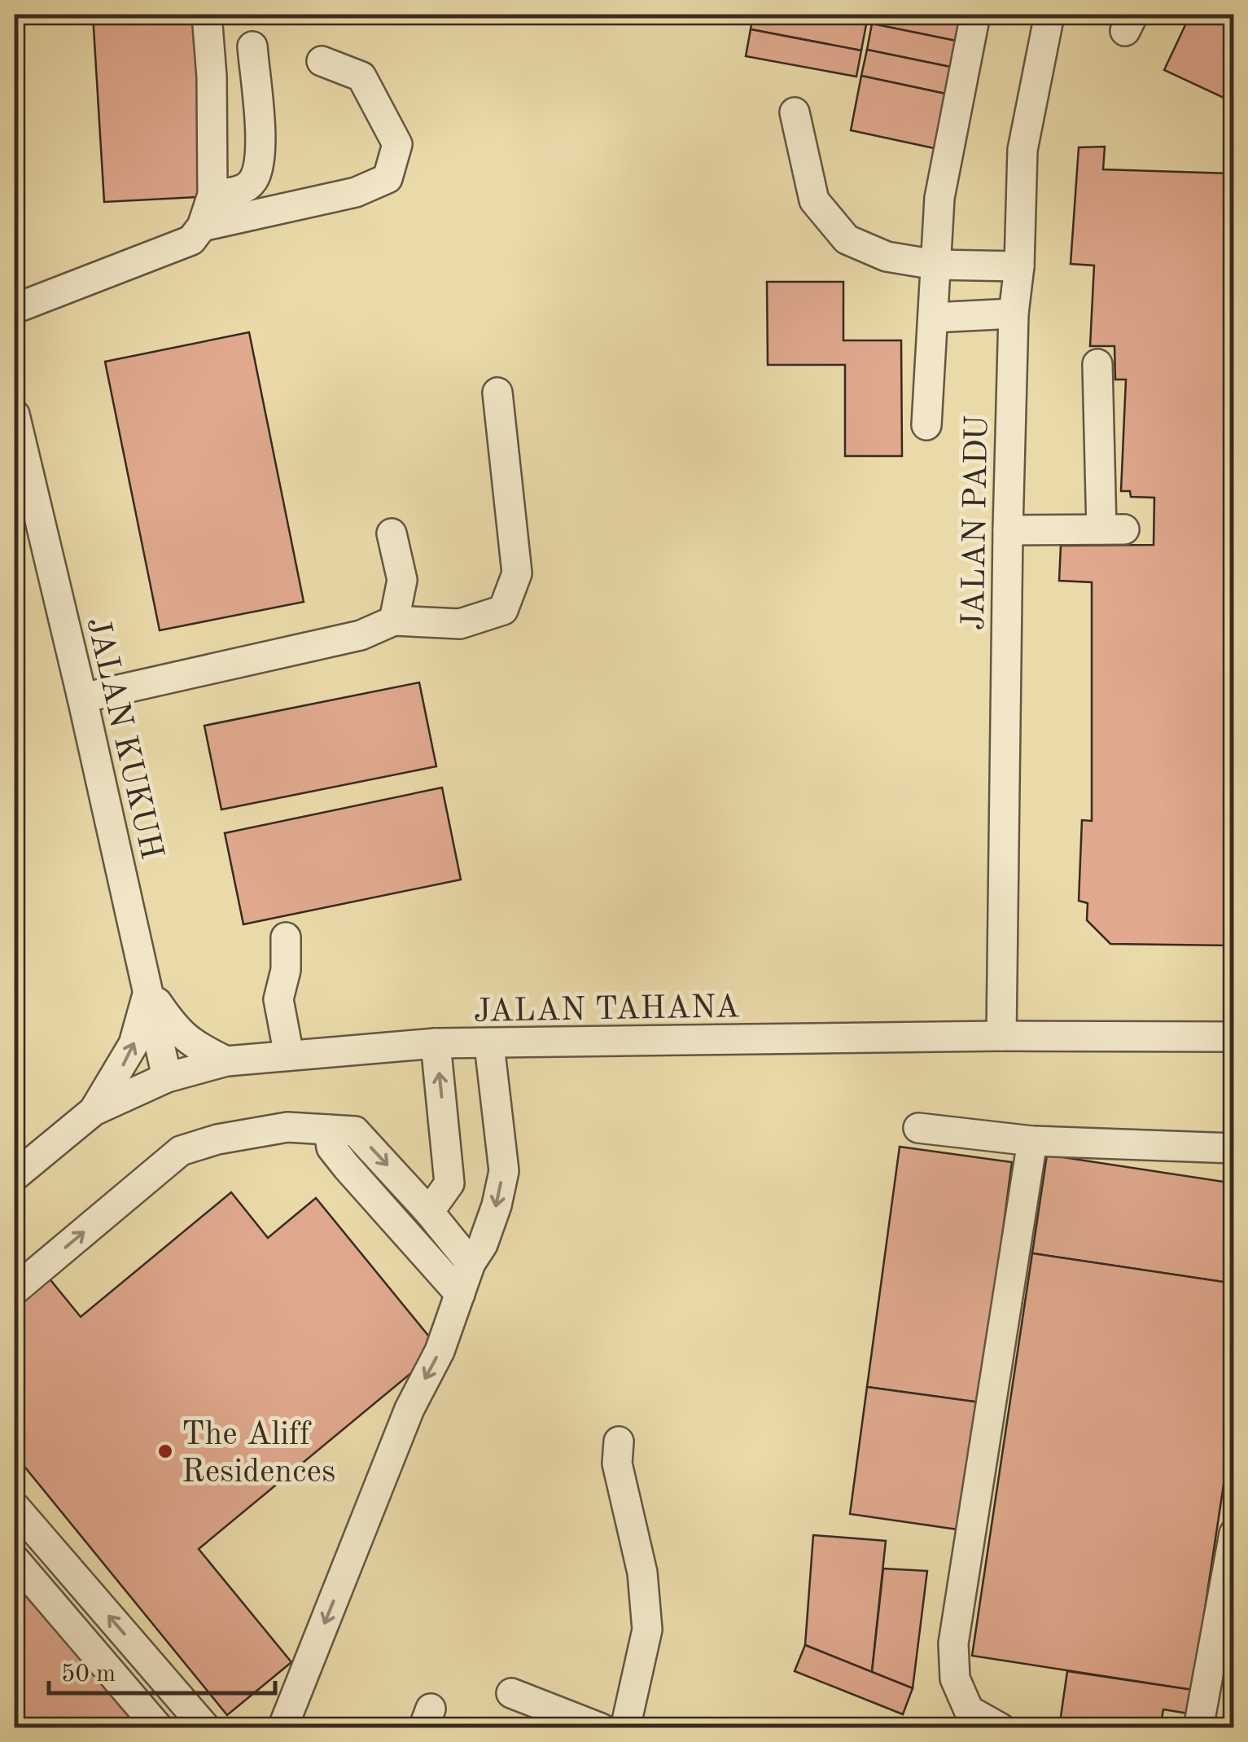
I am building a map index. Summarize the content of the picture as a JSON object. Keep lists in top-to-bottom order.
{
  "streets": {
    "street": ["JALAN PADU", "JALAN KUKUH", "JALAN TAHANA"]
  },
  "crossings": [
    ["JALAN PADU", "JALAN TAHANA"],
    ["JALAN KUKUH", "JALAN TAHANA"]
  ],
  "places": ["The Aliff Residences"],
  "scale_bar": "50 m"
}
